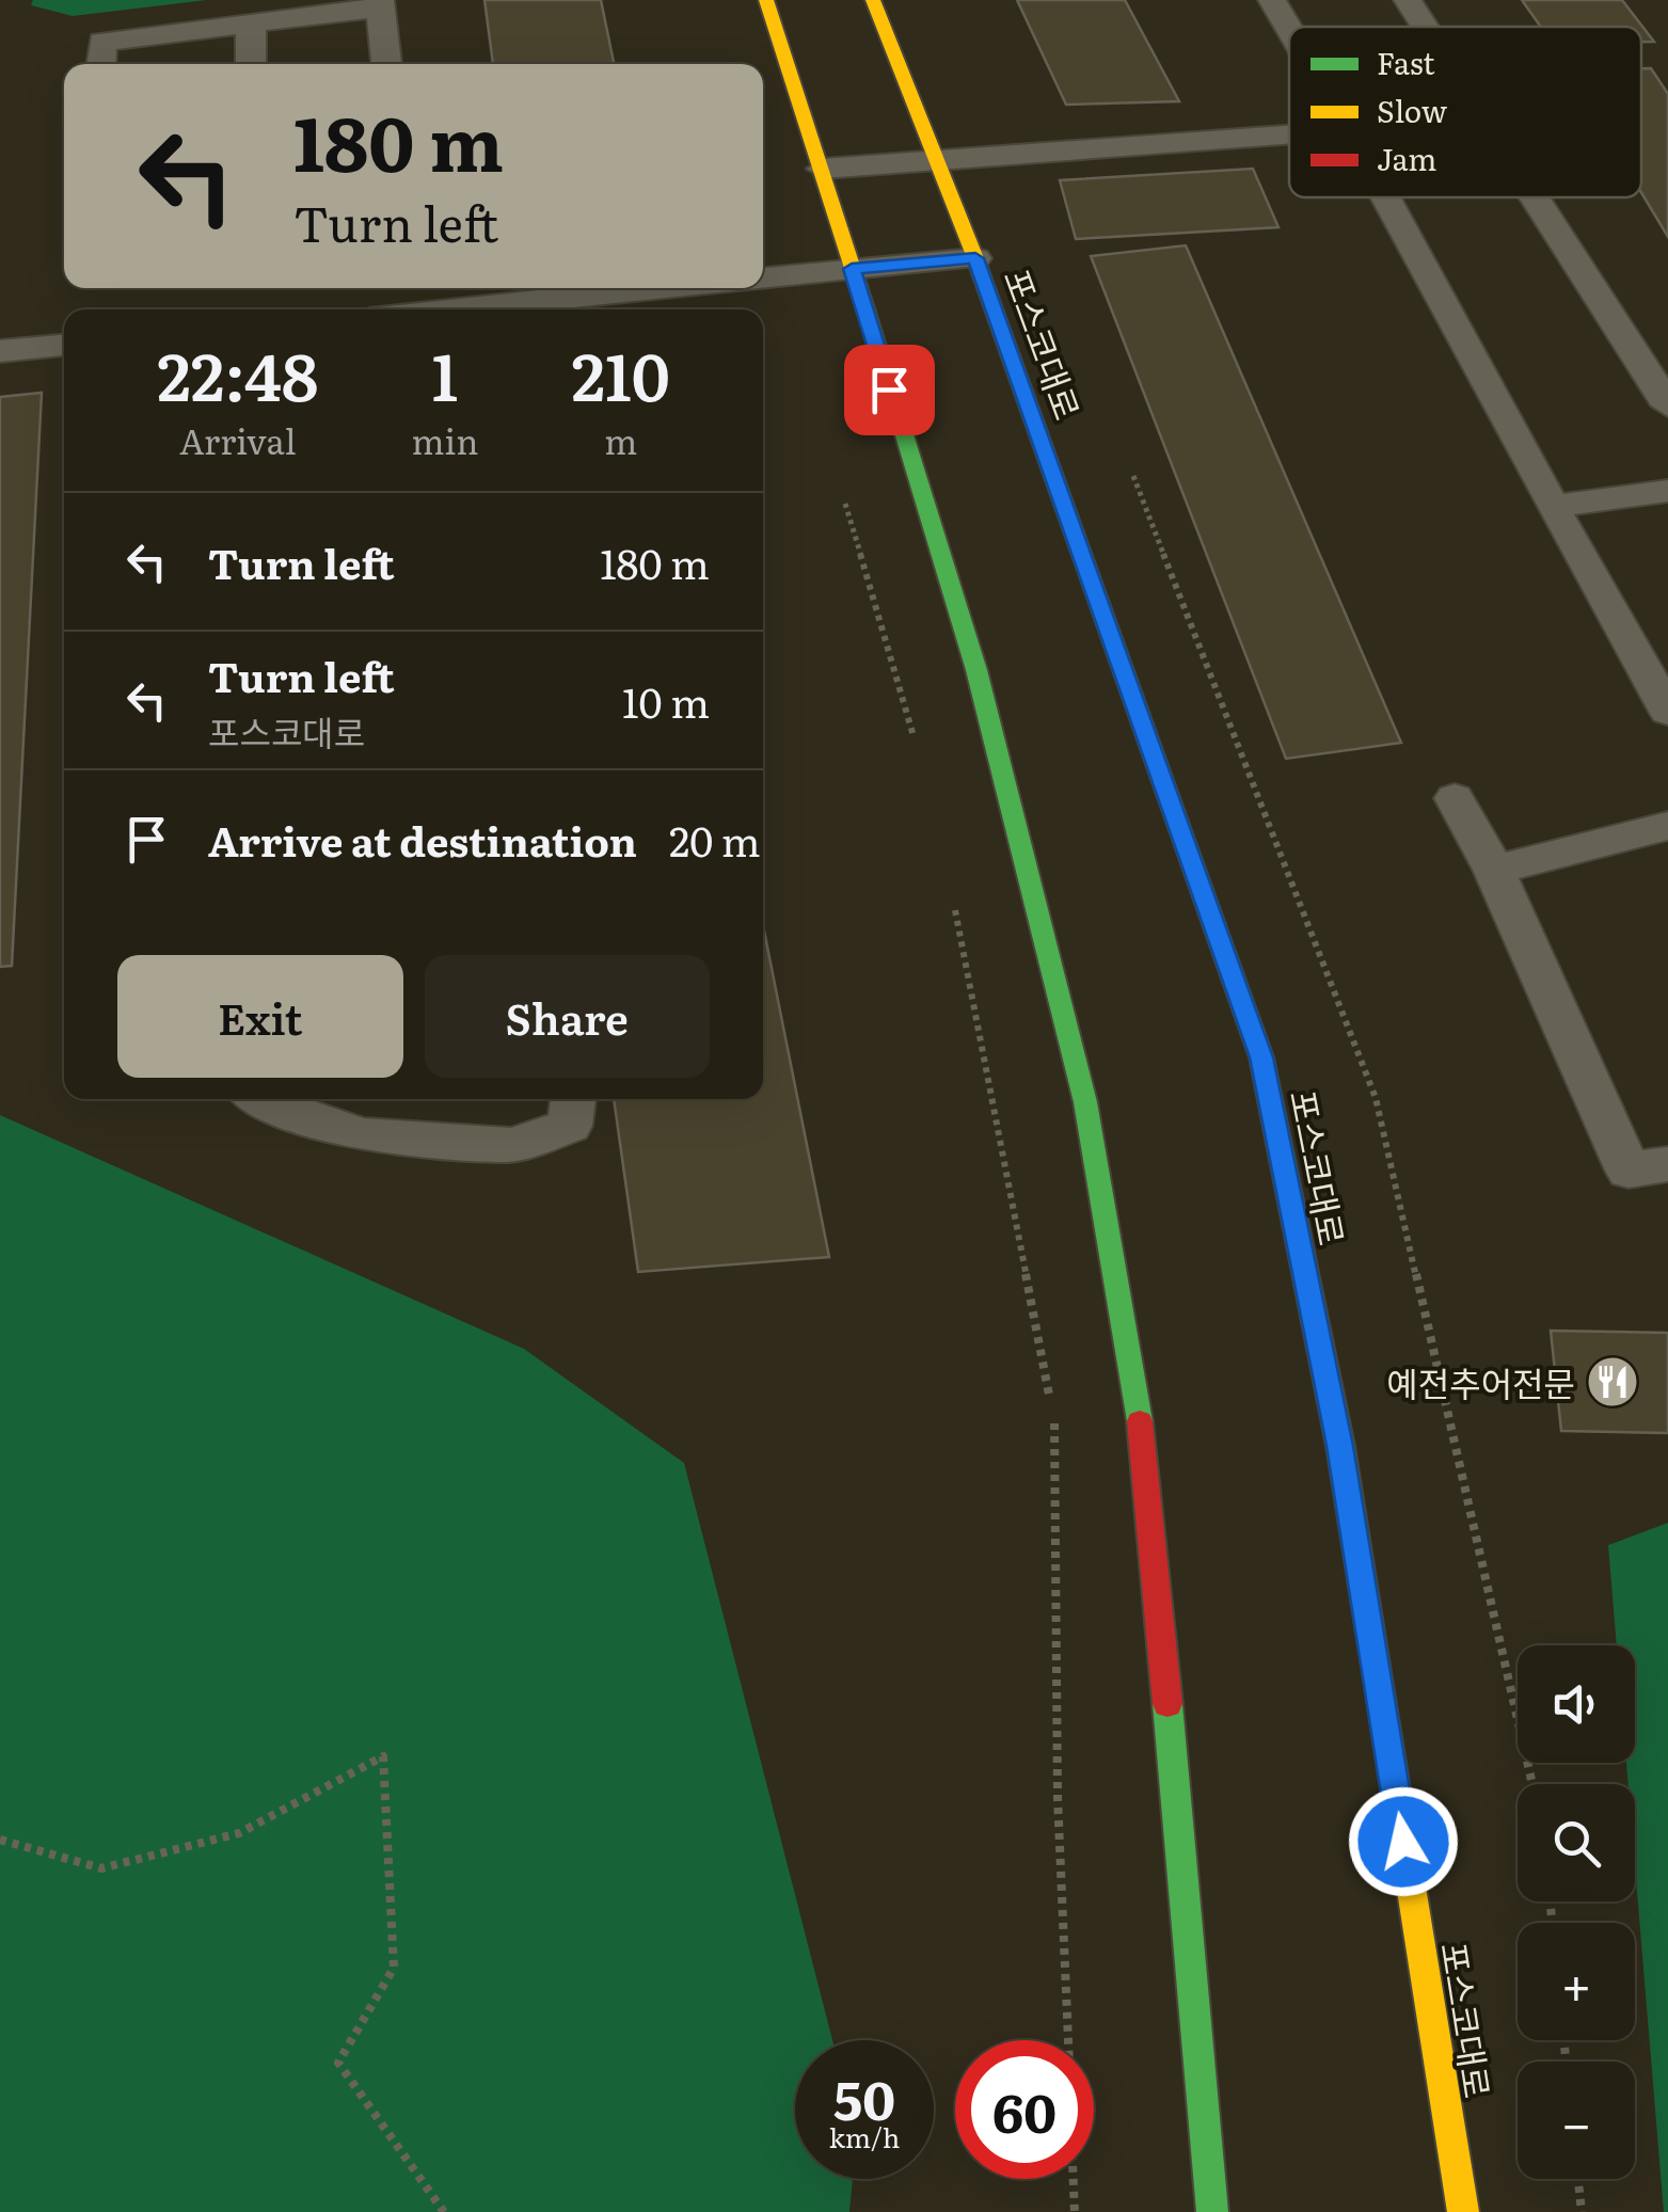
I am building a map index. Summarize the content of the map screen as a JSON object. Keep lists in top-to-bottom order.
{
  "streets": {
    "main road": ["포스코대로"]
  },
  "places": {
    "restaurant": ["예전추어전문"]
  },
  "legend": ["Fast", "Slow", "Jam"],
  "page": {
    "turn": ["180 m", "Turn left"],
    "eta": [
      "22:48",
      "Arrival",
      "1",
      "min",
      "210",
      "m"
    ],
    "list": [
      {
        "name": "Turn left",
        "value": "180 m"
      },
      {
        "name": "Turn left",
        "note": "포스코대로",
        "value": "10 m"
      },
      {
        "name": "Arrive at destination",
        "value": "20 m"
      }
    ],
    "buttons": ["Exit", "Share"],
    "map_buttons": ["+", "−"],
    "speed": "50 km/h",
    "limit": "60"
  }
}
